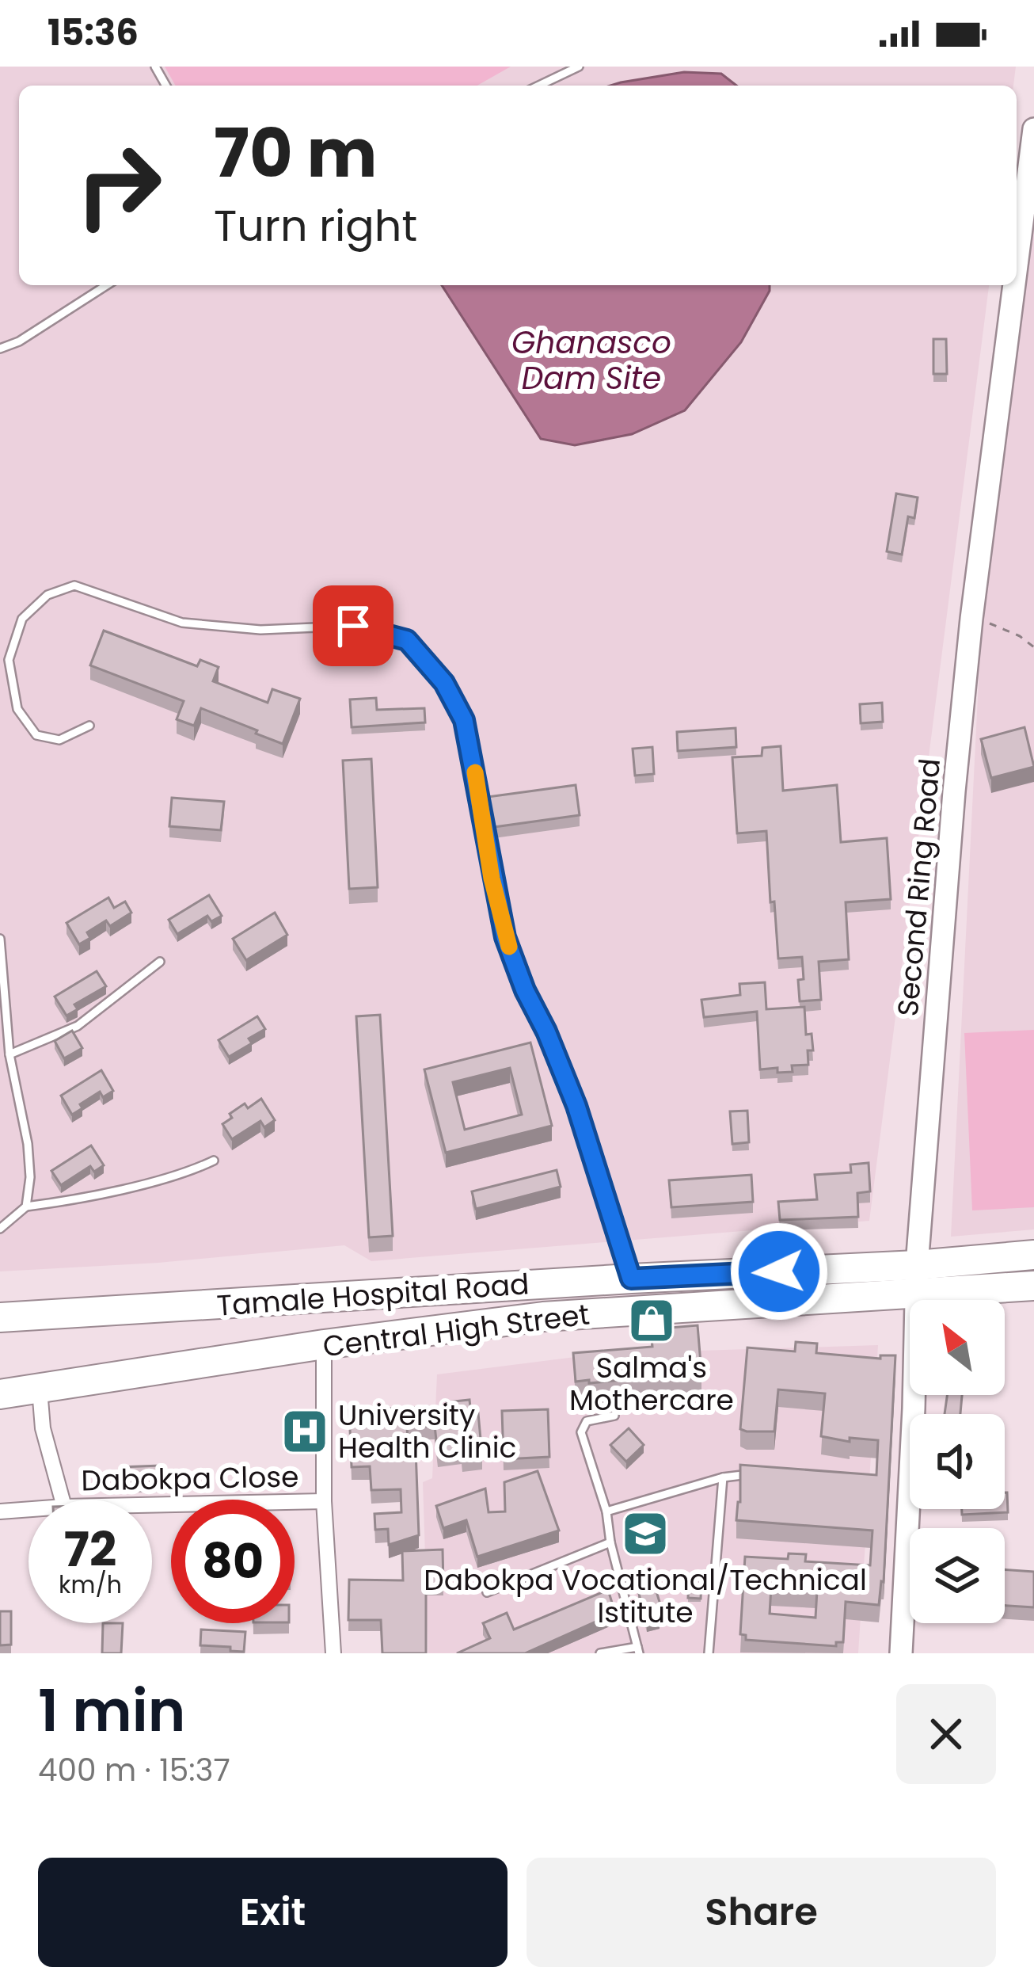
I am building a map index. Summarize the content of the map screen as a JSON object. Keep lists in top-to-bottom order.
{
  "streets": {
    "highway": ["Tamale Hospital Road", "Central High Street"],
    "street": ["Second Ring Road", "Dabokpa Close"]
  },
  "crossings": [
    ["Second Ring Road", "Tamale Hospital Road"],
    ["Second Ring Road", "Central High Street"],
    ["Tamale Hospital Road", "Central High Street"]
  ],
  "water": ["Ghanasco Dam Site"],
  "places": {
    "shop": ["Salma's Mothercare"],
    "hospital": ["University Health Clinic"],
    "school or university": ["Dabokpa Vocational/Technical Istitute"]
  },
  "north": "top left",
  "page": {
    "status": "15:36",
    "turn": ["70 m", "Turn right"],
    "speed": "72 km/h",
    "limit": "80",
    "heading": ["1 min", "400 m · 15:37"],
    "buttons": ["Exit", "Share"]
  }
}
